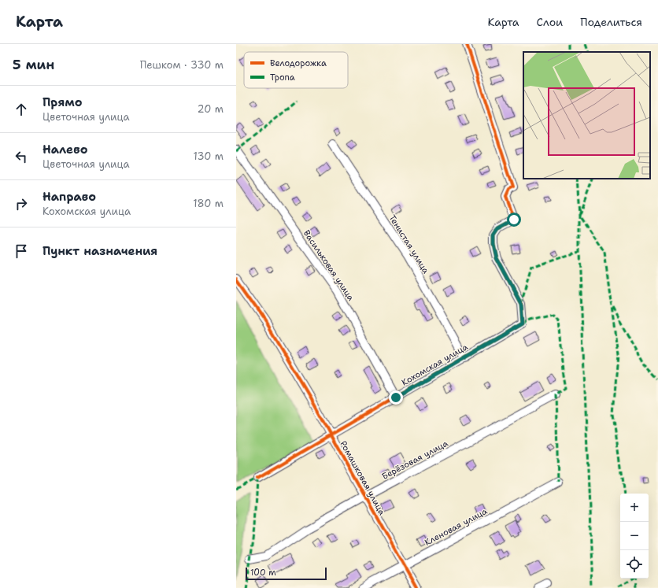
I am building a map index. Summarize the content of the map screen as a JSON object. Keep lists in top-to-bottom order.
{
  "streets": {
    "street": [
      "Тенистая улица",
      "Васильковая улица",
      "Кохомская улица",
      "Берёзовая улица",
      "Ромашковая улица",
      "Кленовая улица"
    ]
  },
  "crossings": [
    ["Тенистая улица", "Кохомская улица"],
    ["Васильковая улица", "Кохомская улица"],
    ["Кохомская улица", "Ромашковая улица"],
    ["Берёзовая улица", "Ромашковая улица"],
    ["Ромашковая улица", "Кленовая улица"]
  ],
  "legend": ["Велодорожка", "Тропа"],
  "scale_bar": "100 m",
  "page": {
    "header": "Карта",
    "nav": ["Карта", "Слои", "Поделиться"],
    "heading": ["5 мин", "Пешком · 330 m"],
    "list": [
      ["Прямо", "Цветочная улица", "20 m"],
      ["Налево", "Цветочная улица", "130 m"],
      ["Направо", "Кохомская улица", "180 m"],
      "Пункт назначения"
    ],
    "map_buttons": ["+", "−"],
    "scale": "100 m"
  }
}
